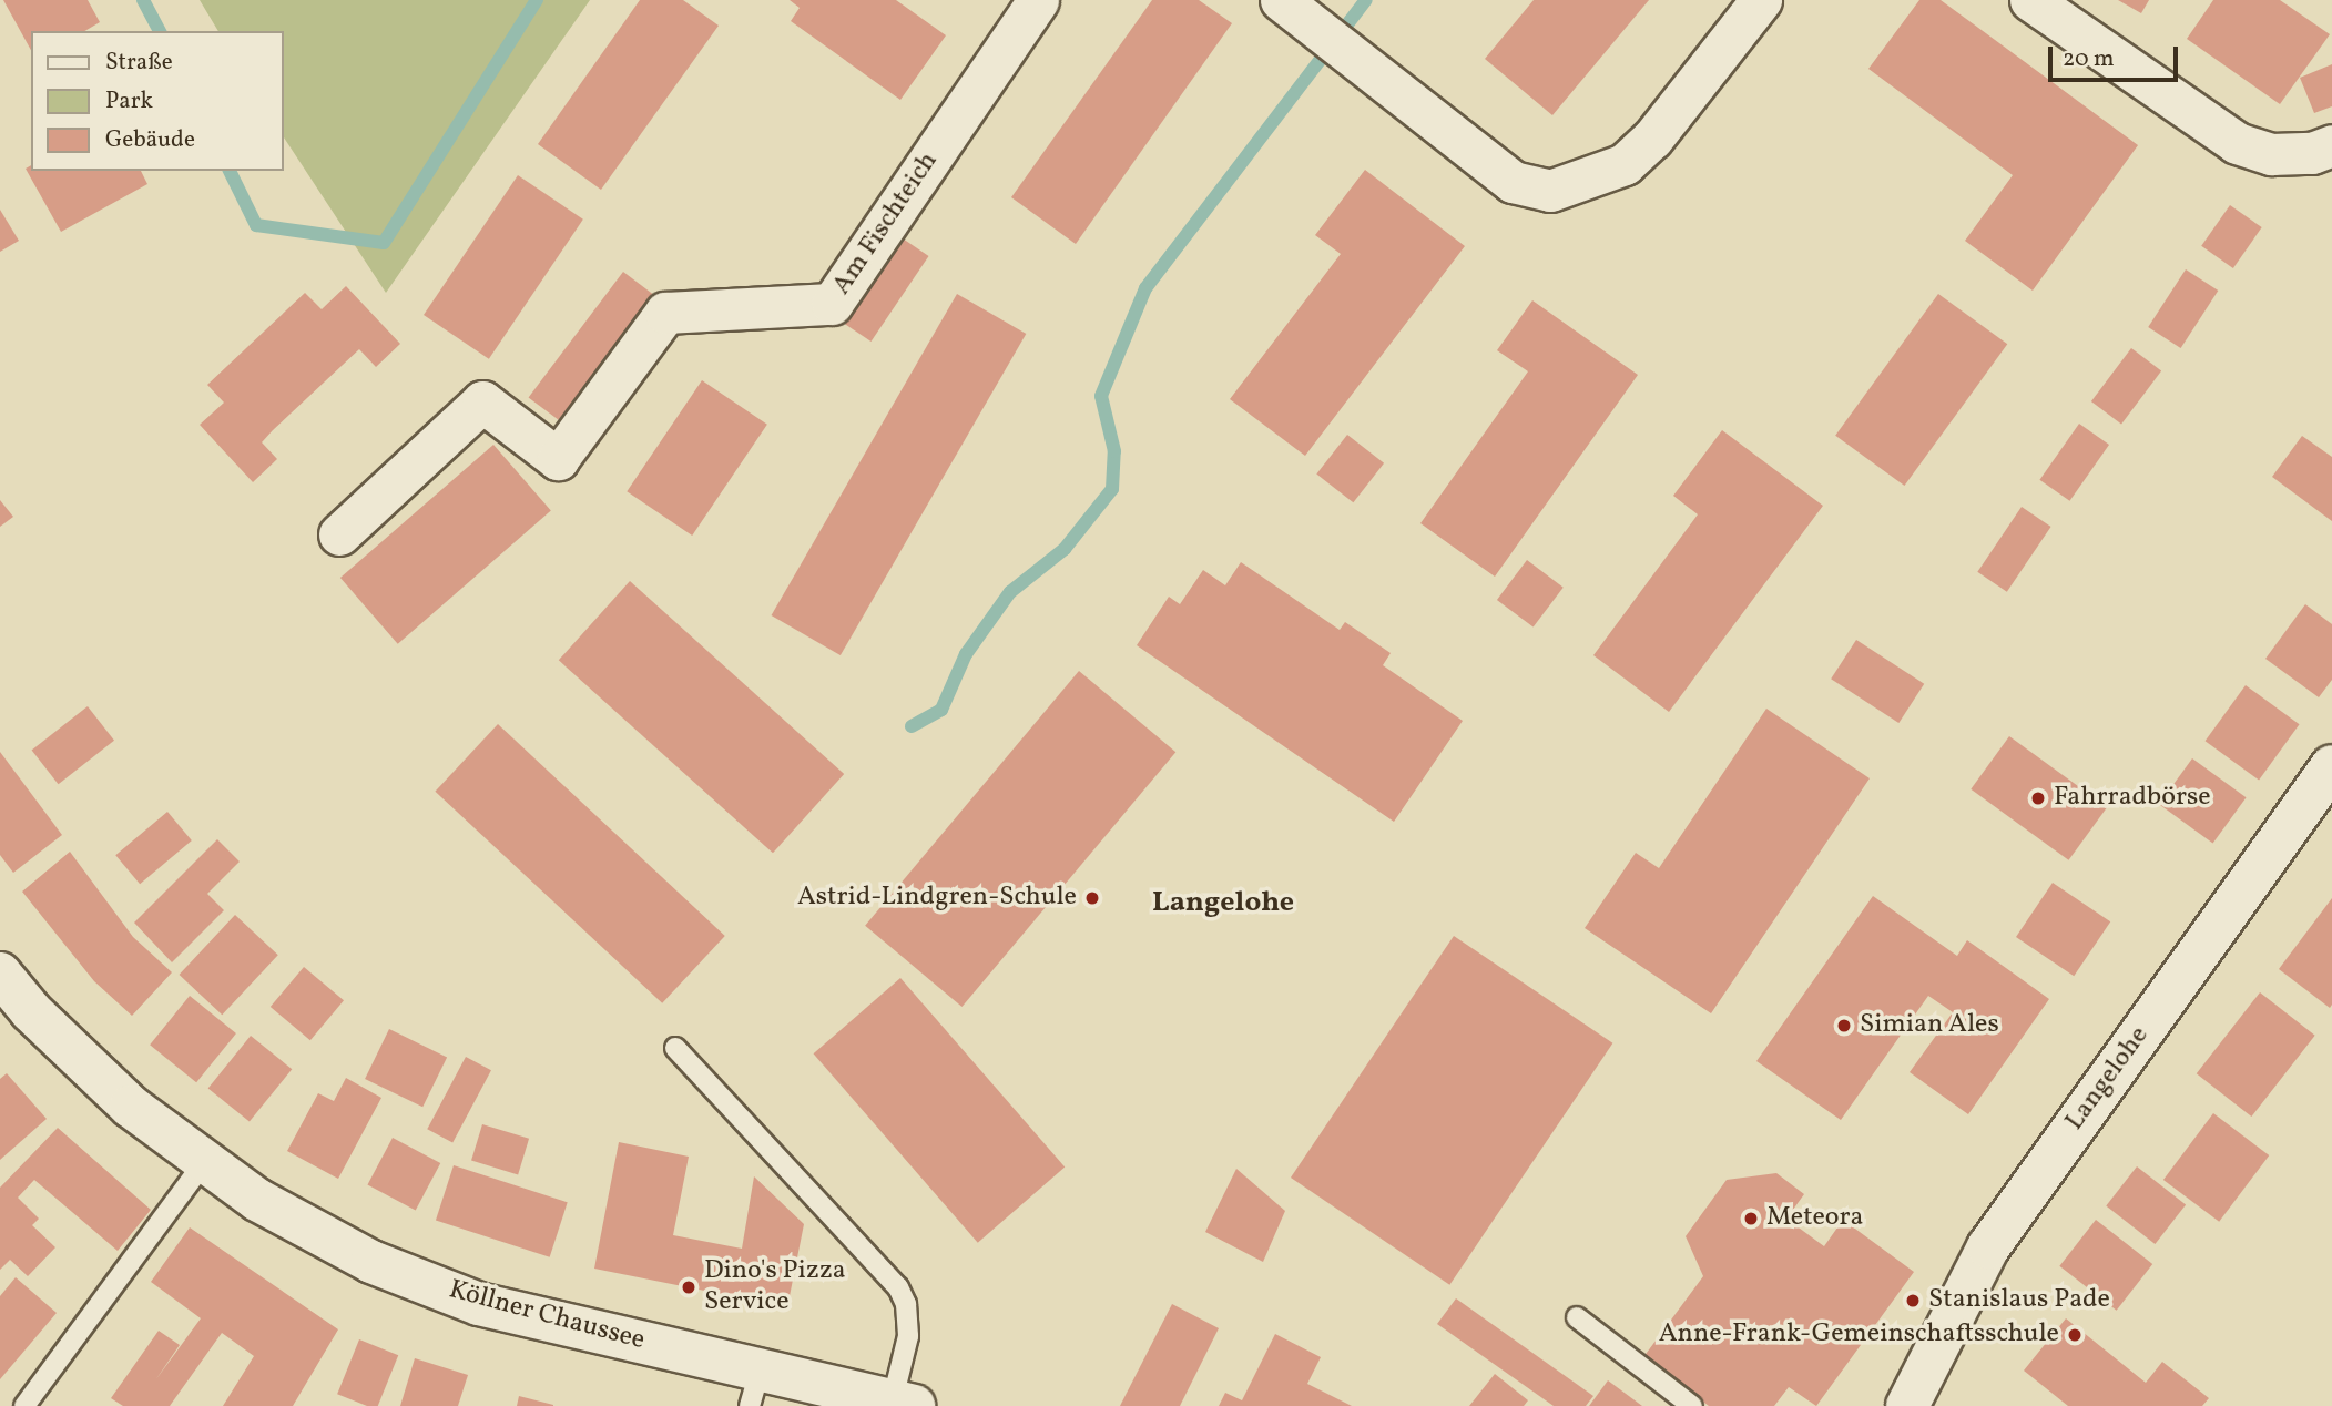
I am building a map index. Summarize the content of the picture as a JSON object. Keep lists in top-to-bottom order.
{
  "streets": {
    "street": ["Am Fischteich", "Langelohe", "Köllner Chaussee"]
  },
  "districts": ["Langelohe"],
  "places": [
    "Fahrradbörse",
    "Astrid-Lindgren-Schule",
    "Simian Ales",
    "Meteora",
    "Dino's Pizza Service",
    "Stanislaus Pade",
    "Anne-Frank-Gemeinschaftsschule"
  ],
  "legend": ["Straße", "Park", "Gebäude"],
  "scale_bar": "20 m"
}
